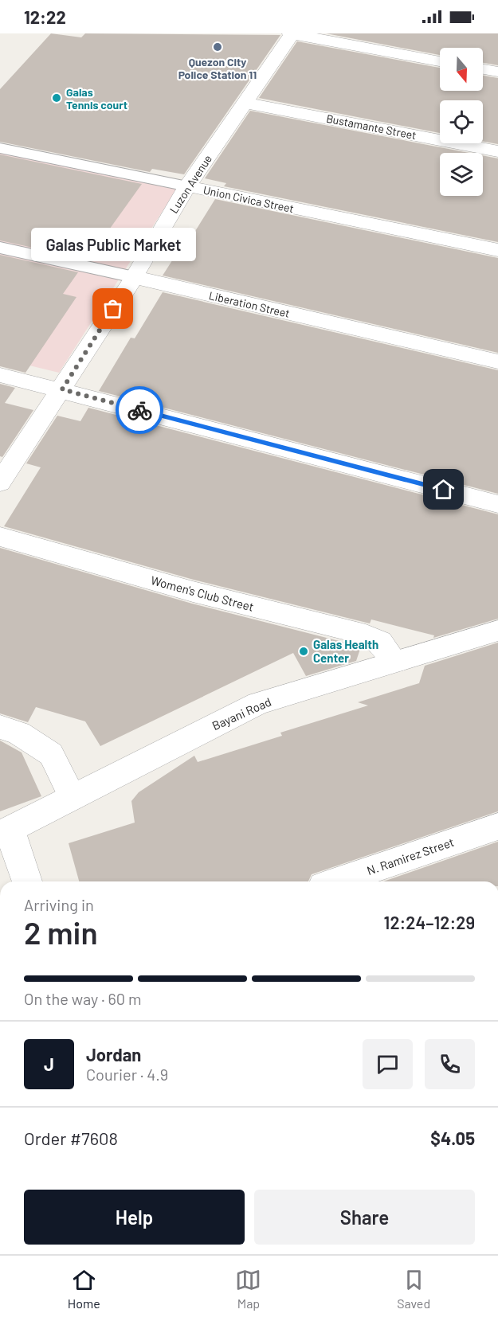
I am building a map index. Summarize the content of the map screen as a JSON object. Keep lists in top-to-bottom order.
{
  "streets": {
    "street": [
      "Bustamante Street",
      "Luzon Avenue",
      "Union Civica Street",
      "Liberation Street",
      "Women's Club Street",
      "Bayani Road",
      "N. Ramirez Street"
    ]
  },
  "crossings": [
    ["Bustamante Street", "Luzon Avenue"],
    ["Luzon Avenue", "Union Civica Street"],
    ["Luzon Avenue", "Liberation Street"],
    ["Women's Club Street", "Bayani Road"]
  ],
  "places": [
    "Quezon City Police Station 11",
    "Galas Tennis court",
    "Galas Public Market",
    "Galas Health Center"
  ],
  "north": "bottom",
  "page": {
    "status": "12:22",
    "bubble": "Galas Public Market",
    "heading": ["2 min", "Arriving in", "12:24–12:29"],
    "panel": [
      "Jordan",
      "Courier · 4.9",
      "Order #7608",
      "$4.05"
    ],
    "bar": "On the way · 60 m",
    "round": "J",
    "buttons": ["Help", "Share"],
    "tabs": ["Home", "Map", "Saved"]
  }
}
